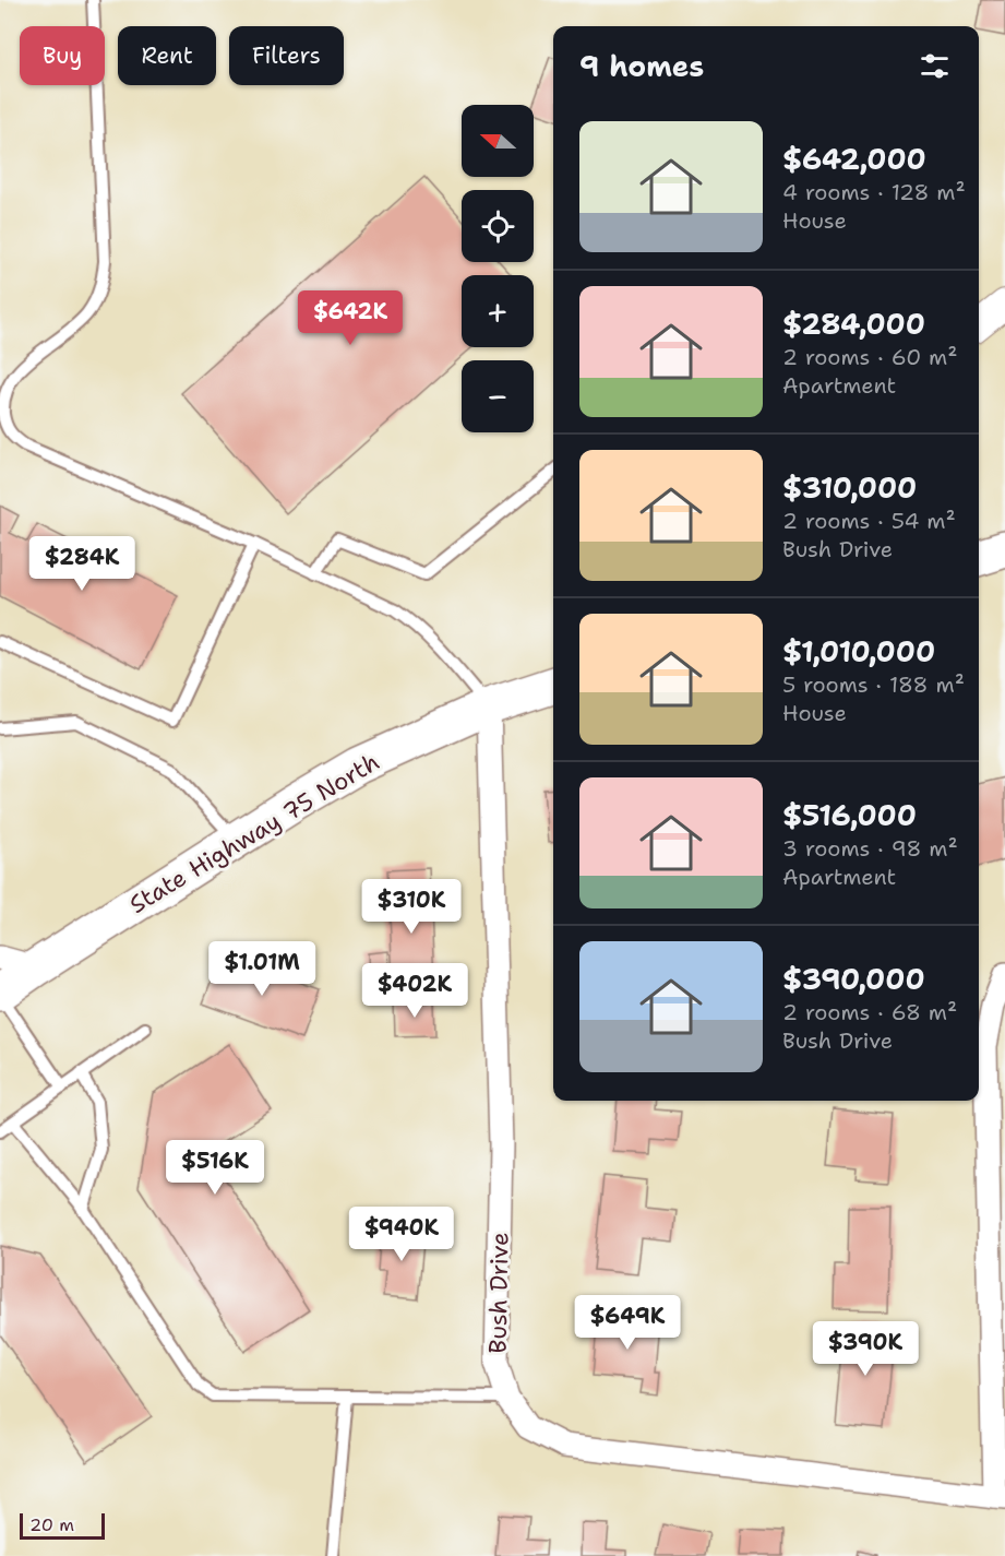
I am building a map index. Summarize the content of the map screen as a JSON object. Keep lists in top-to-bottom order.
{
  "streets": {
    "main road": ["State Highway 75 North"],
    "street": ["Bush Drive"]
  },
  "crossings": [
    ["State Highway 75 North", "Bush Drive"]
  ],
  "scale_bar": "20 m",
  "north": "left",
  "page": {
    "chip": ["Buy", "Rent", "Filters"],
    "heading": "9 homes",
    "map_buttons": ["+", "−"],
    "list": [
      {
        "name": "$642,000",
        "note": "4 rooms · 128 m² · House"
      },
      {
        "name": "$284,000",
        "note": "2 rooms · 60 m² · Apartment"
      },
      {
        "name": "$310,000",
        "note": "2 rooms · 54 m² · Bush Drive"
      },
      {
        "name": "$1,010,000",
        "note": "5 rooms · 188 m² · House"
      },
      {
        "name": "$516,000",
        "note": "3 rooms · 98 m² · Apartment"
      },
      {
        "name": "$390,000",
        "note": "2 rooms · 68 m² · Bush Drive"
      }
    ],
    "price": [
      "$642K",
      "$284K",
      "$310K",
      "$1.01M",
      "$402K",
      "$516K",
      "$940K",
      "$649K",
      "$390K"
    ],
    "scale": "20 m"
  }
}
